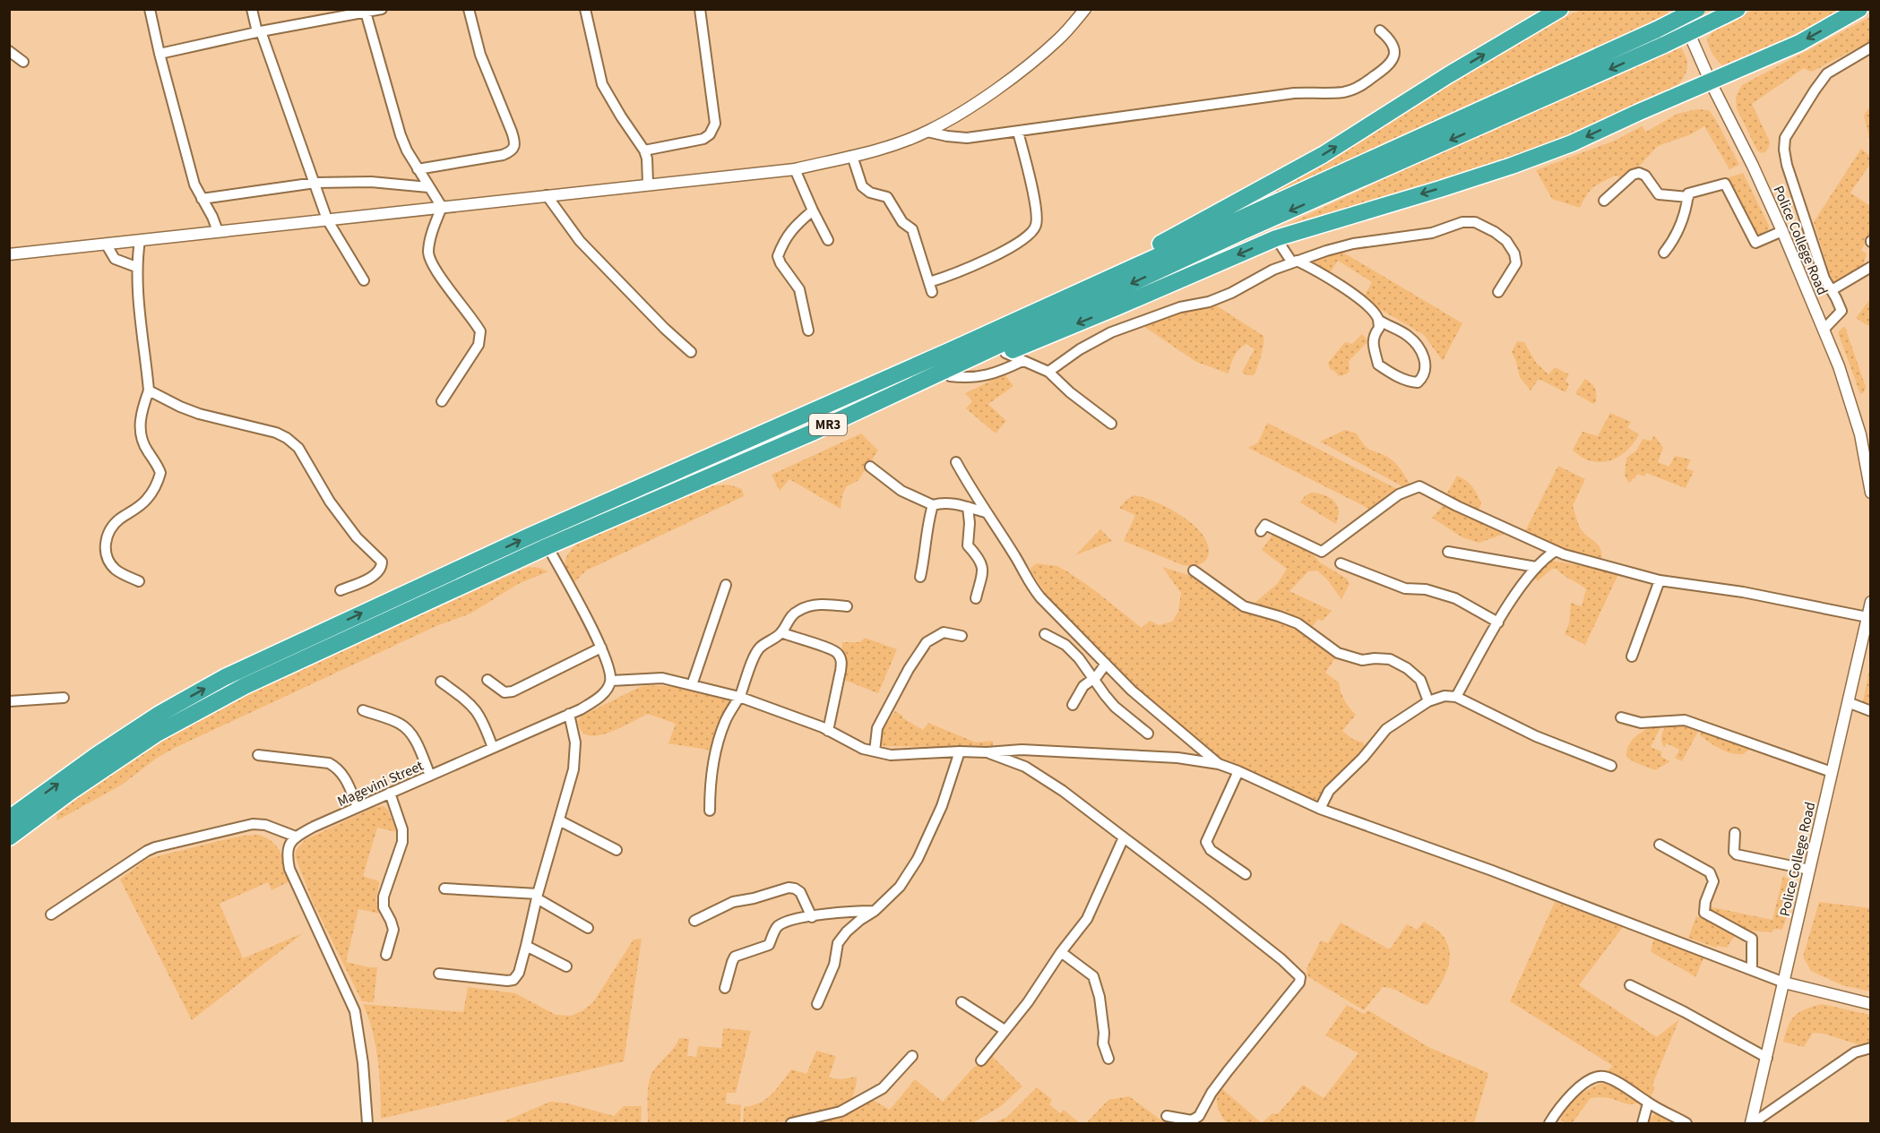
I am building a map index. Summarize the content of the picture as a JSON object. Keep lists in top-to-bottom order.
{
  "streets": {
    "highway": ["MR3"],
    "street": ["Police College Road", "Magevini Street"]
  }
}
